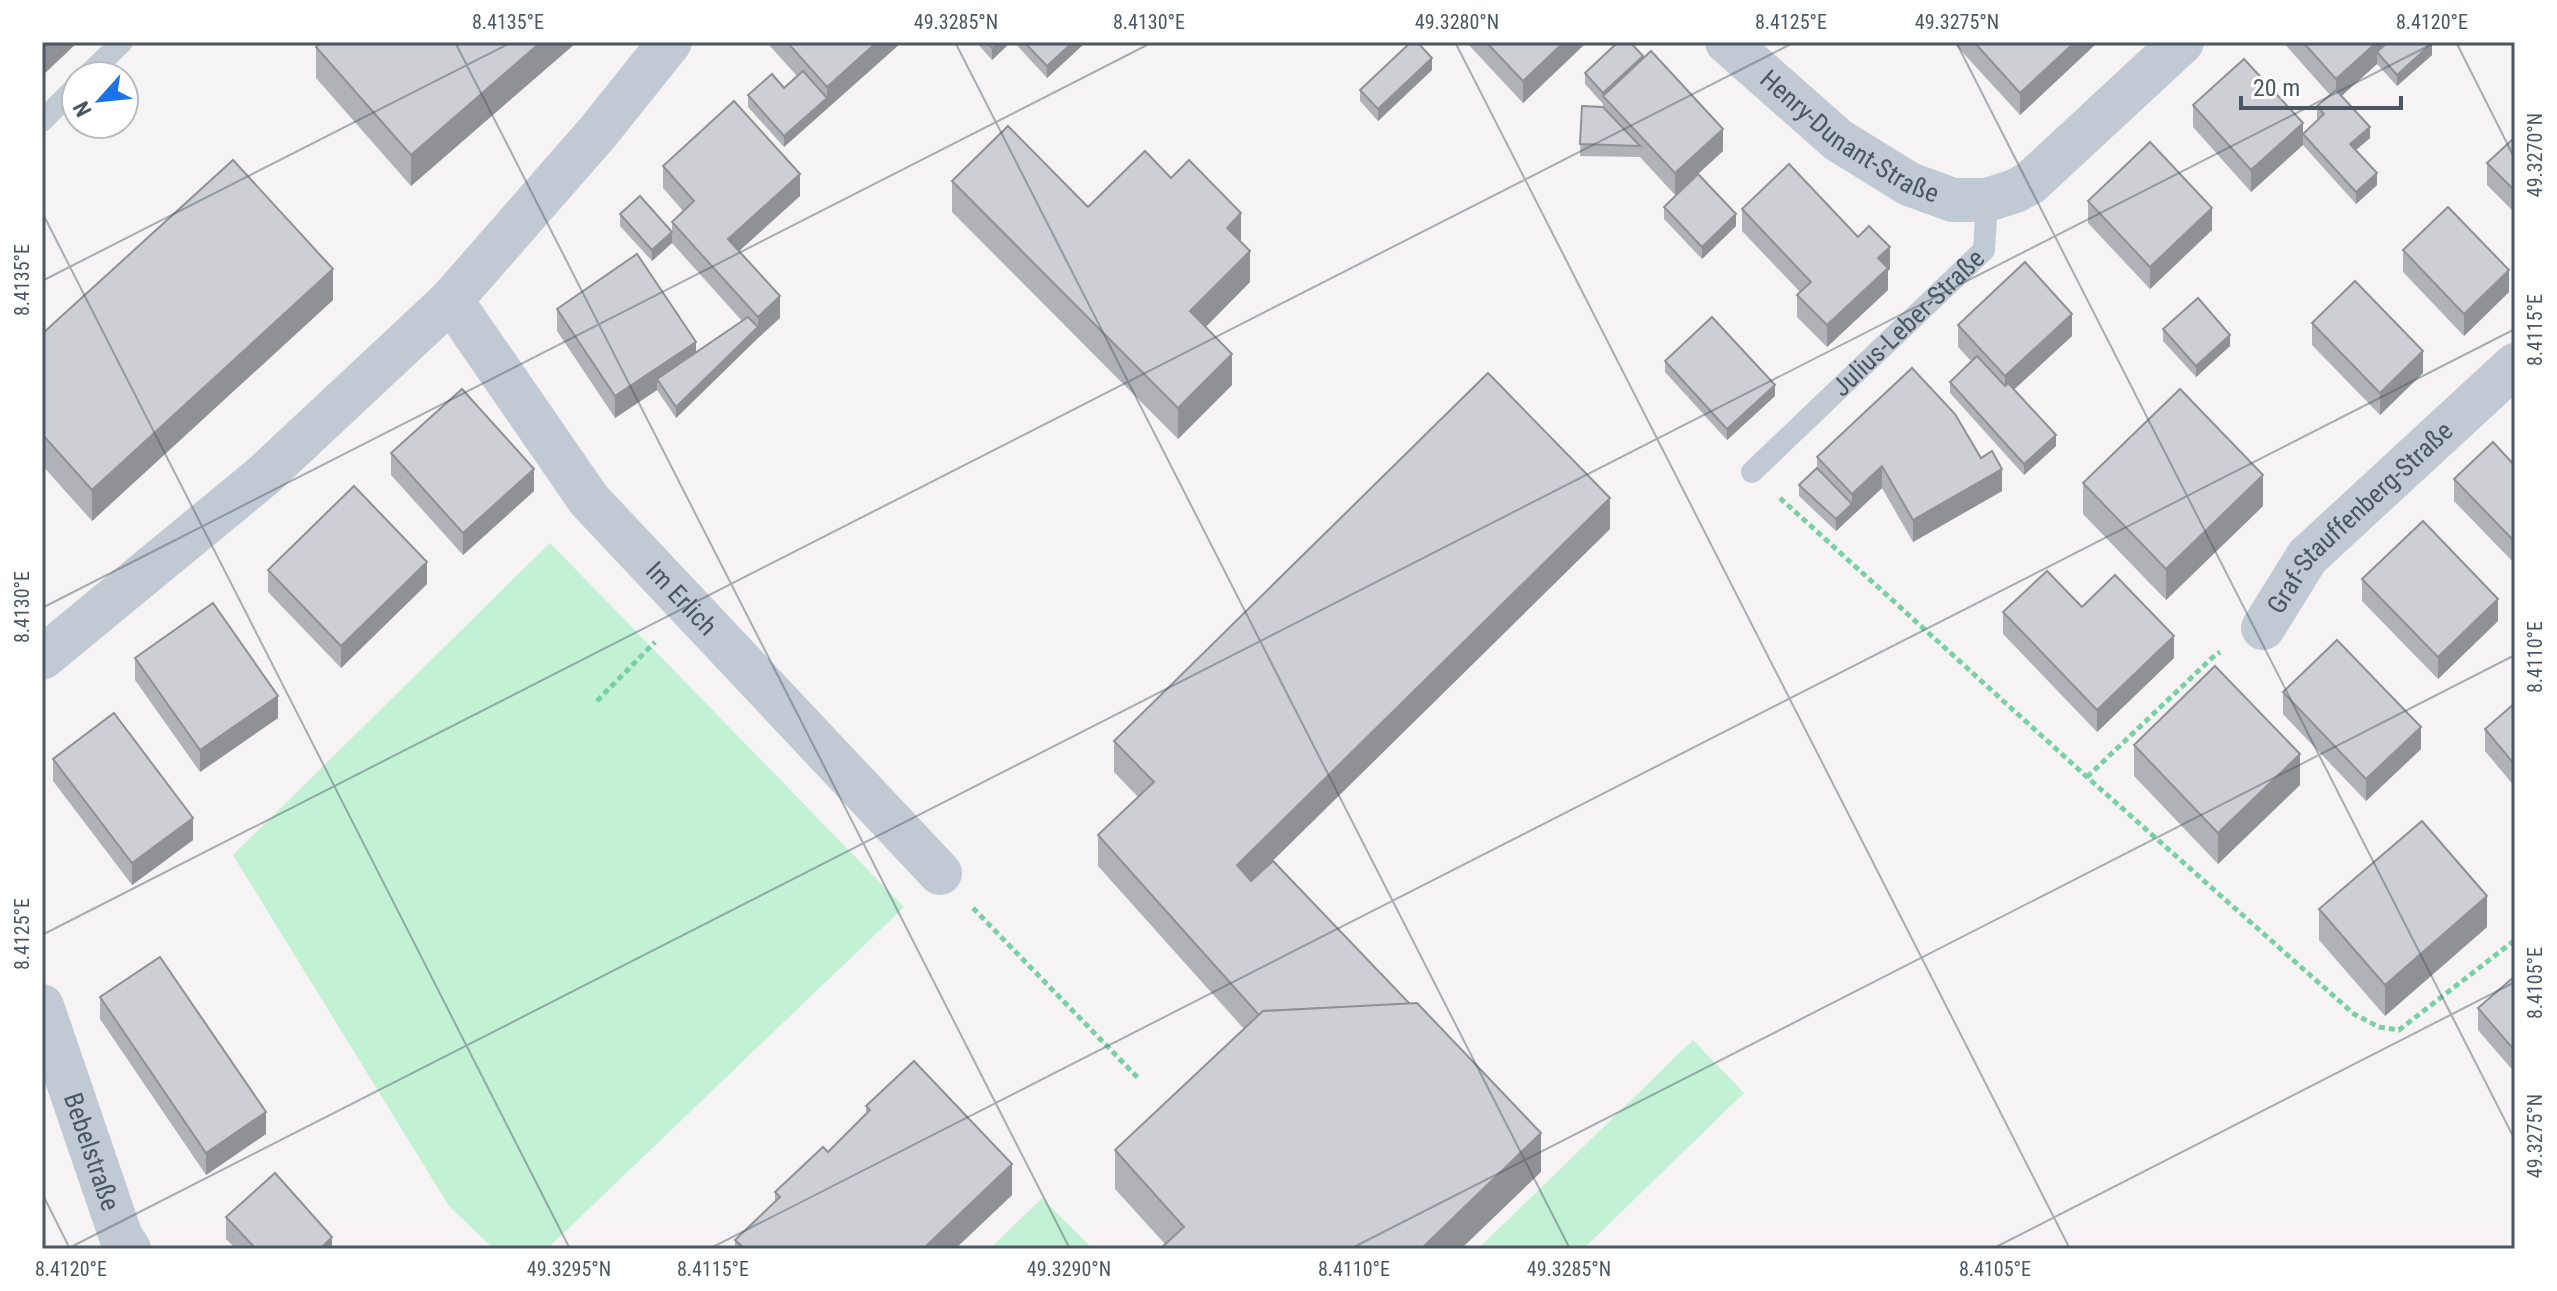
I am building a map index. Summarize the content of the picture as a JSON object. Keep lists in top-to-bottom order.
{
  "streets": {
    "street": [
      "Henry-Dunant-Straße",
      "Graf-Stauffenberg-Straße",
      "Im Erlich",
      "Bebelstraße"
    ],
    "lane": ["Julius-Leber-Straße"]
  },
  "crossings": [
    ["Henry-Dunant-Straße", "Julius-Leber-Straße"]
  ],
  "scale_bar": "20 m",
  "north": "bottom left",
  "coordinates": [
    "8.4135°E",
    "49.3285°N",
    "8.4130°E",
    "49.3280°N",
    "8.4125°E",
    "49.3275°N",
    "8.4120°E",
    "49.3270°N",
    "8.4115°E",
    "8.4110°E",
    "8.4105°E",
    "49.3295°N",
    "49.3290°N"
  ]
}
